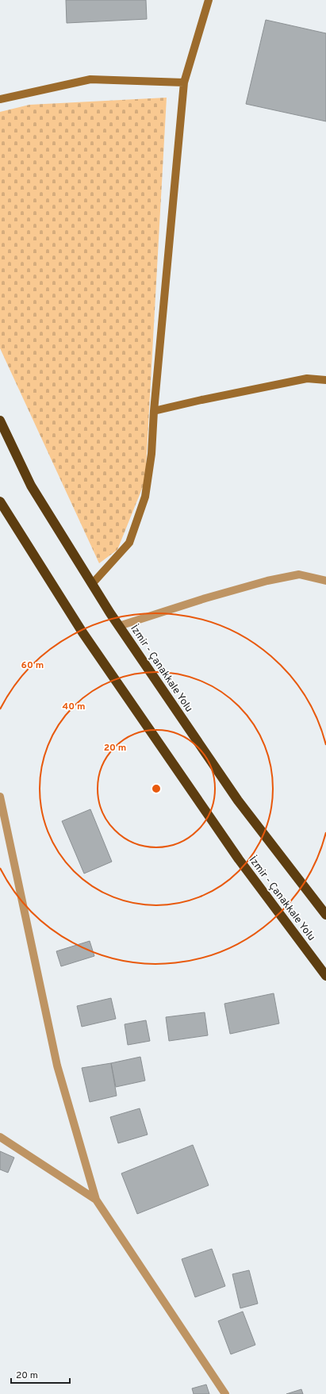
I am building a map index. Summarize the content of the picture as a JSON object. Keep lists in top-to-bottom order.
{
  "streets": {
    "highway": ["İzmir - Çanakkale Yolu"]
  },
  "scale_bar": "20 m",
  "rings": ["60 m", "40 m", "20 m"]
}
